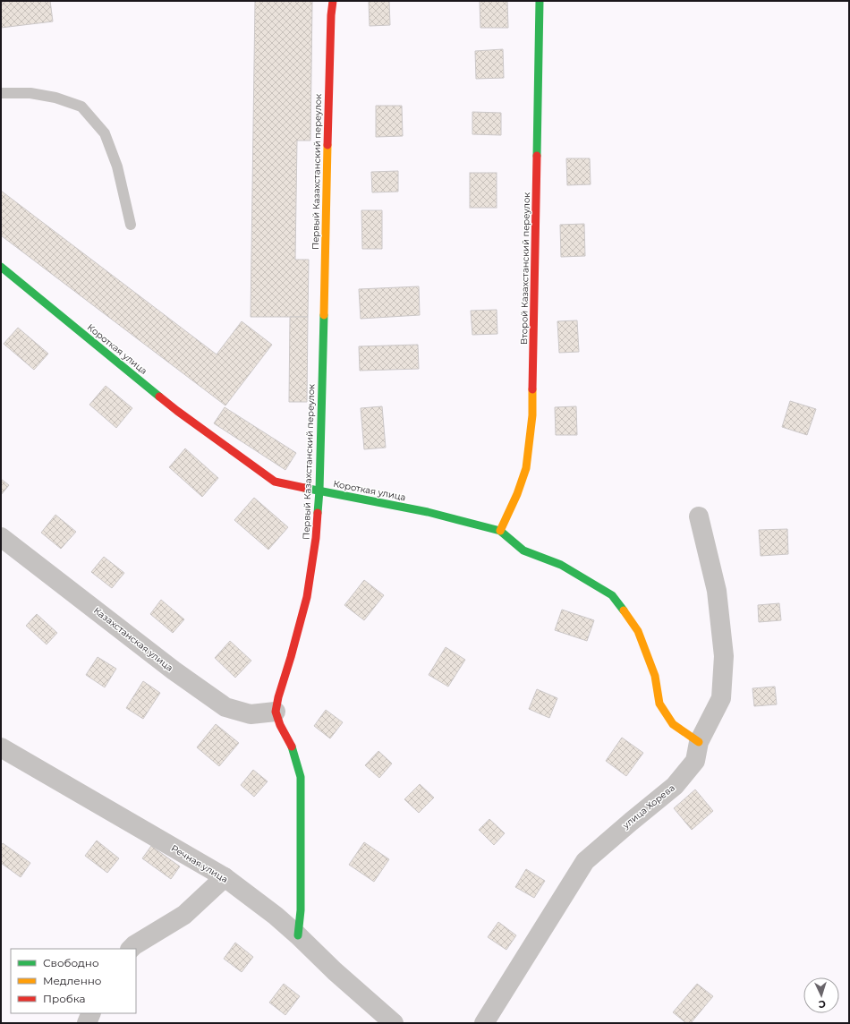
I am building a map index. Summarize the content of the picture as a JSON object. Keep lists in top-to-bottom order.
{
  "streets": {
    "street": [
      "Первый Казахстанский переулок",
      "Второй Казахстанский переулок",
      "Короткая улица",
      "Казахстанская улица",
      "улица Хорева",
      "Речная улица"
    ]
  },
  "crossings": [
    ["Первый Казахстанский переулок", "Короткая улица"],
    ["Первый Казахстанский переулок", "Казахстанская улица"],
    ["Первый Казахстанский переулок", "Речная улица"],
    ["Второй Казахстанский переулок", "Короткая улица"],
    ["Короткая улица", "улица Хорева"]
  ],
  "legend": ["Свободно", "Медленно", "Пробка"],
  "north": "bottom"
}
